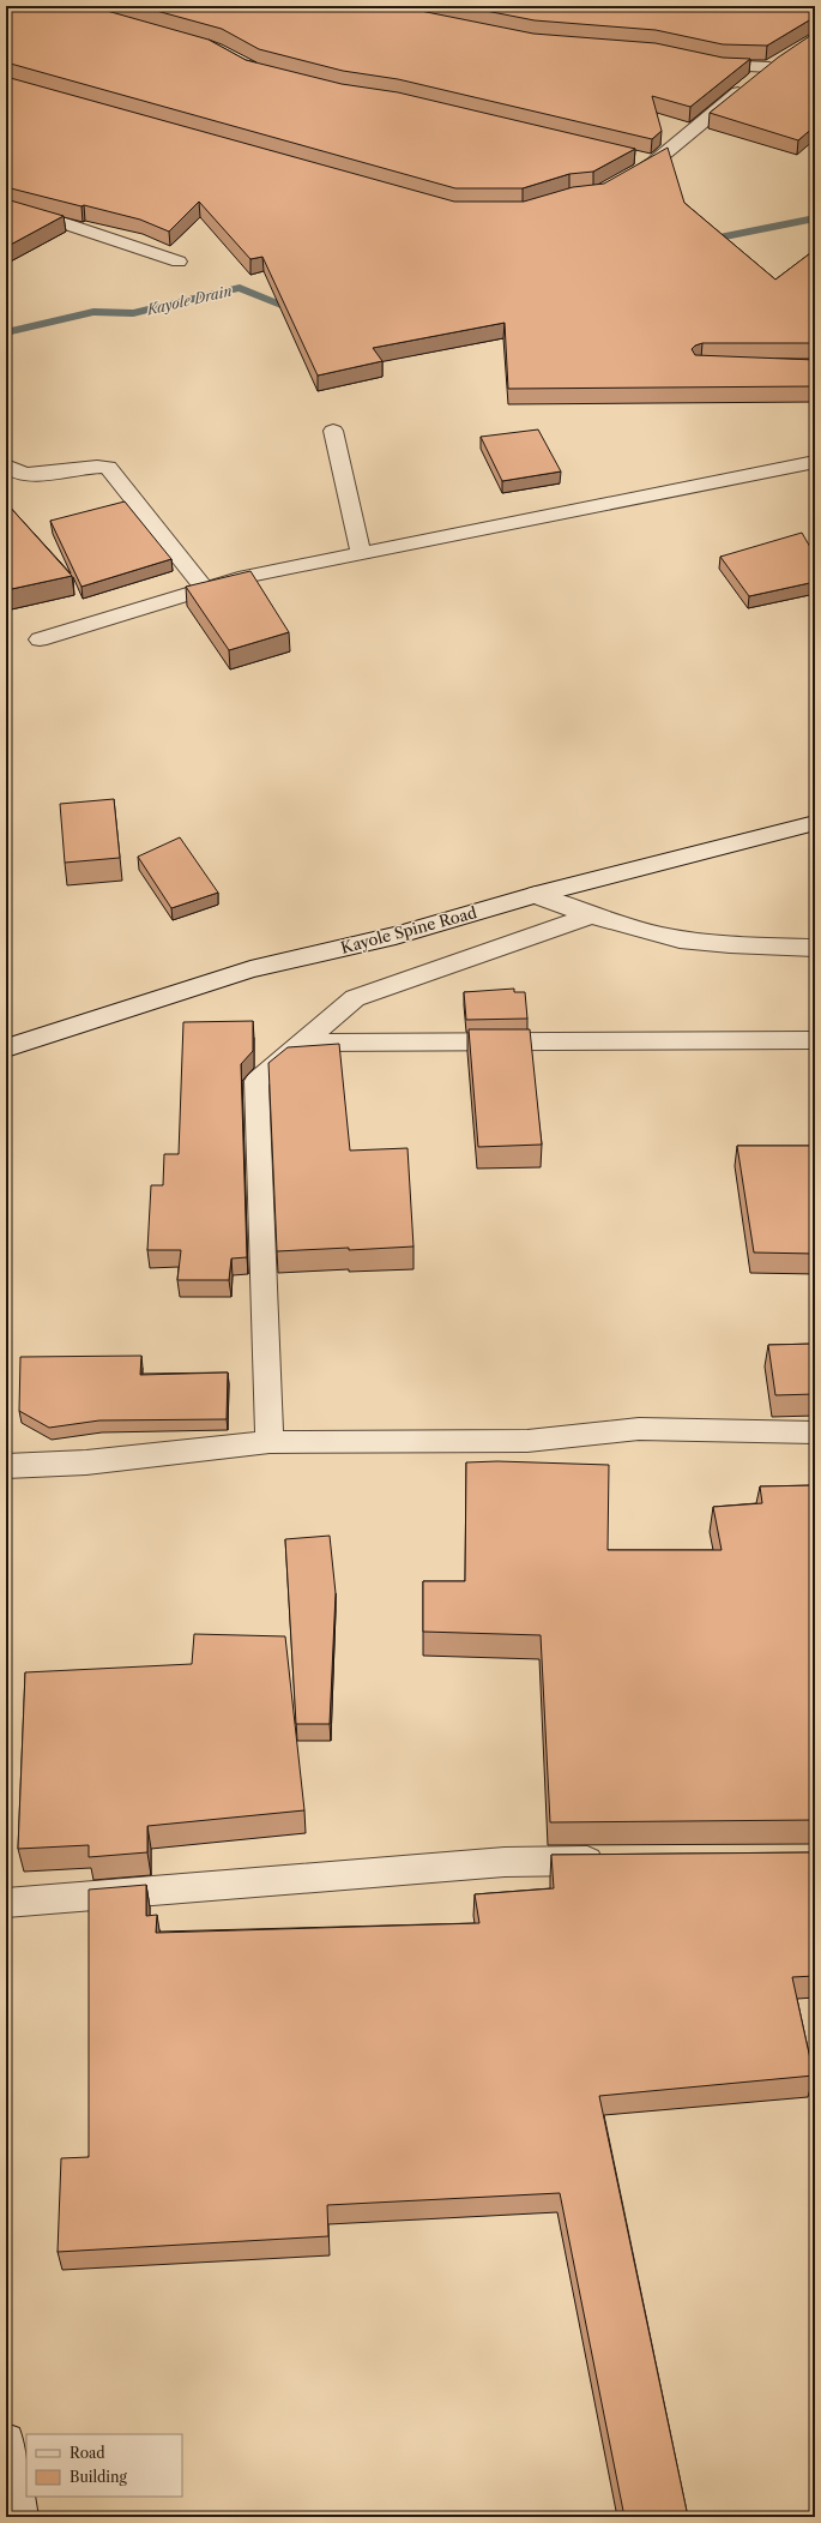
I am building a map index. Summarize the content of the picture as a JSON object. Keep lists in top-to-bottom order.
{
  "streets": {
    "street": ["Kayole Spine Road"]
  },
  "water": ["Kayole Drain"],
  "legend": ["Road", "Building"]
}
